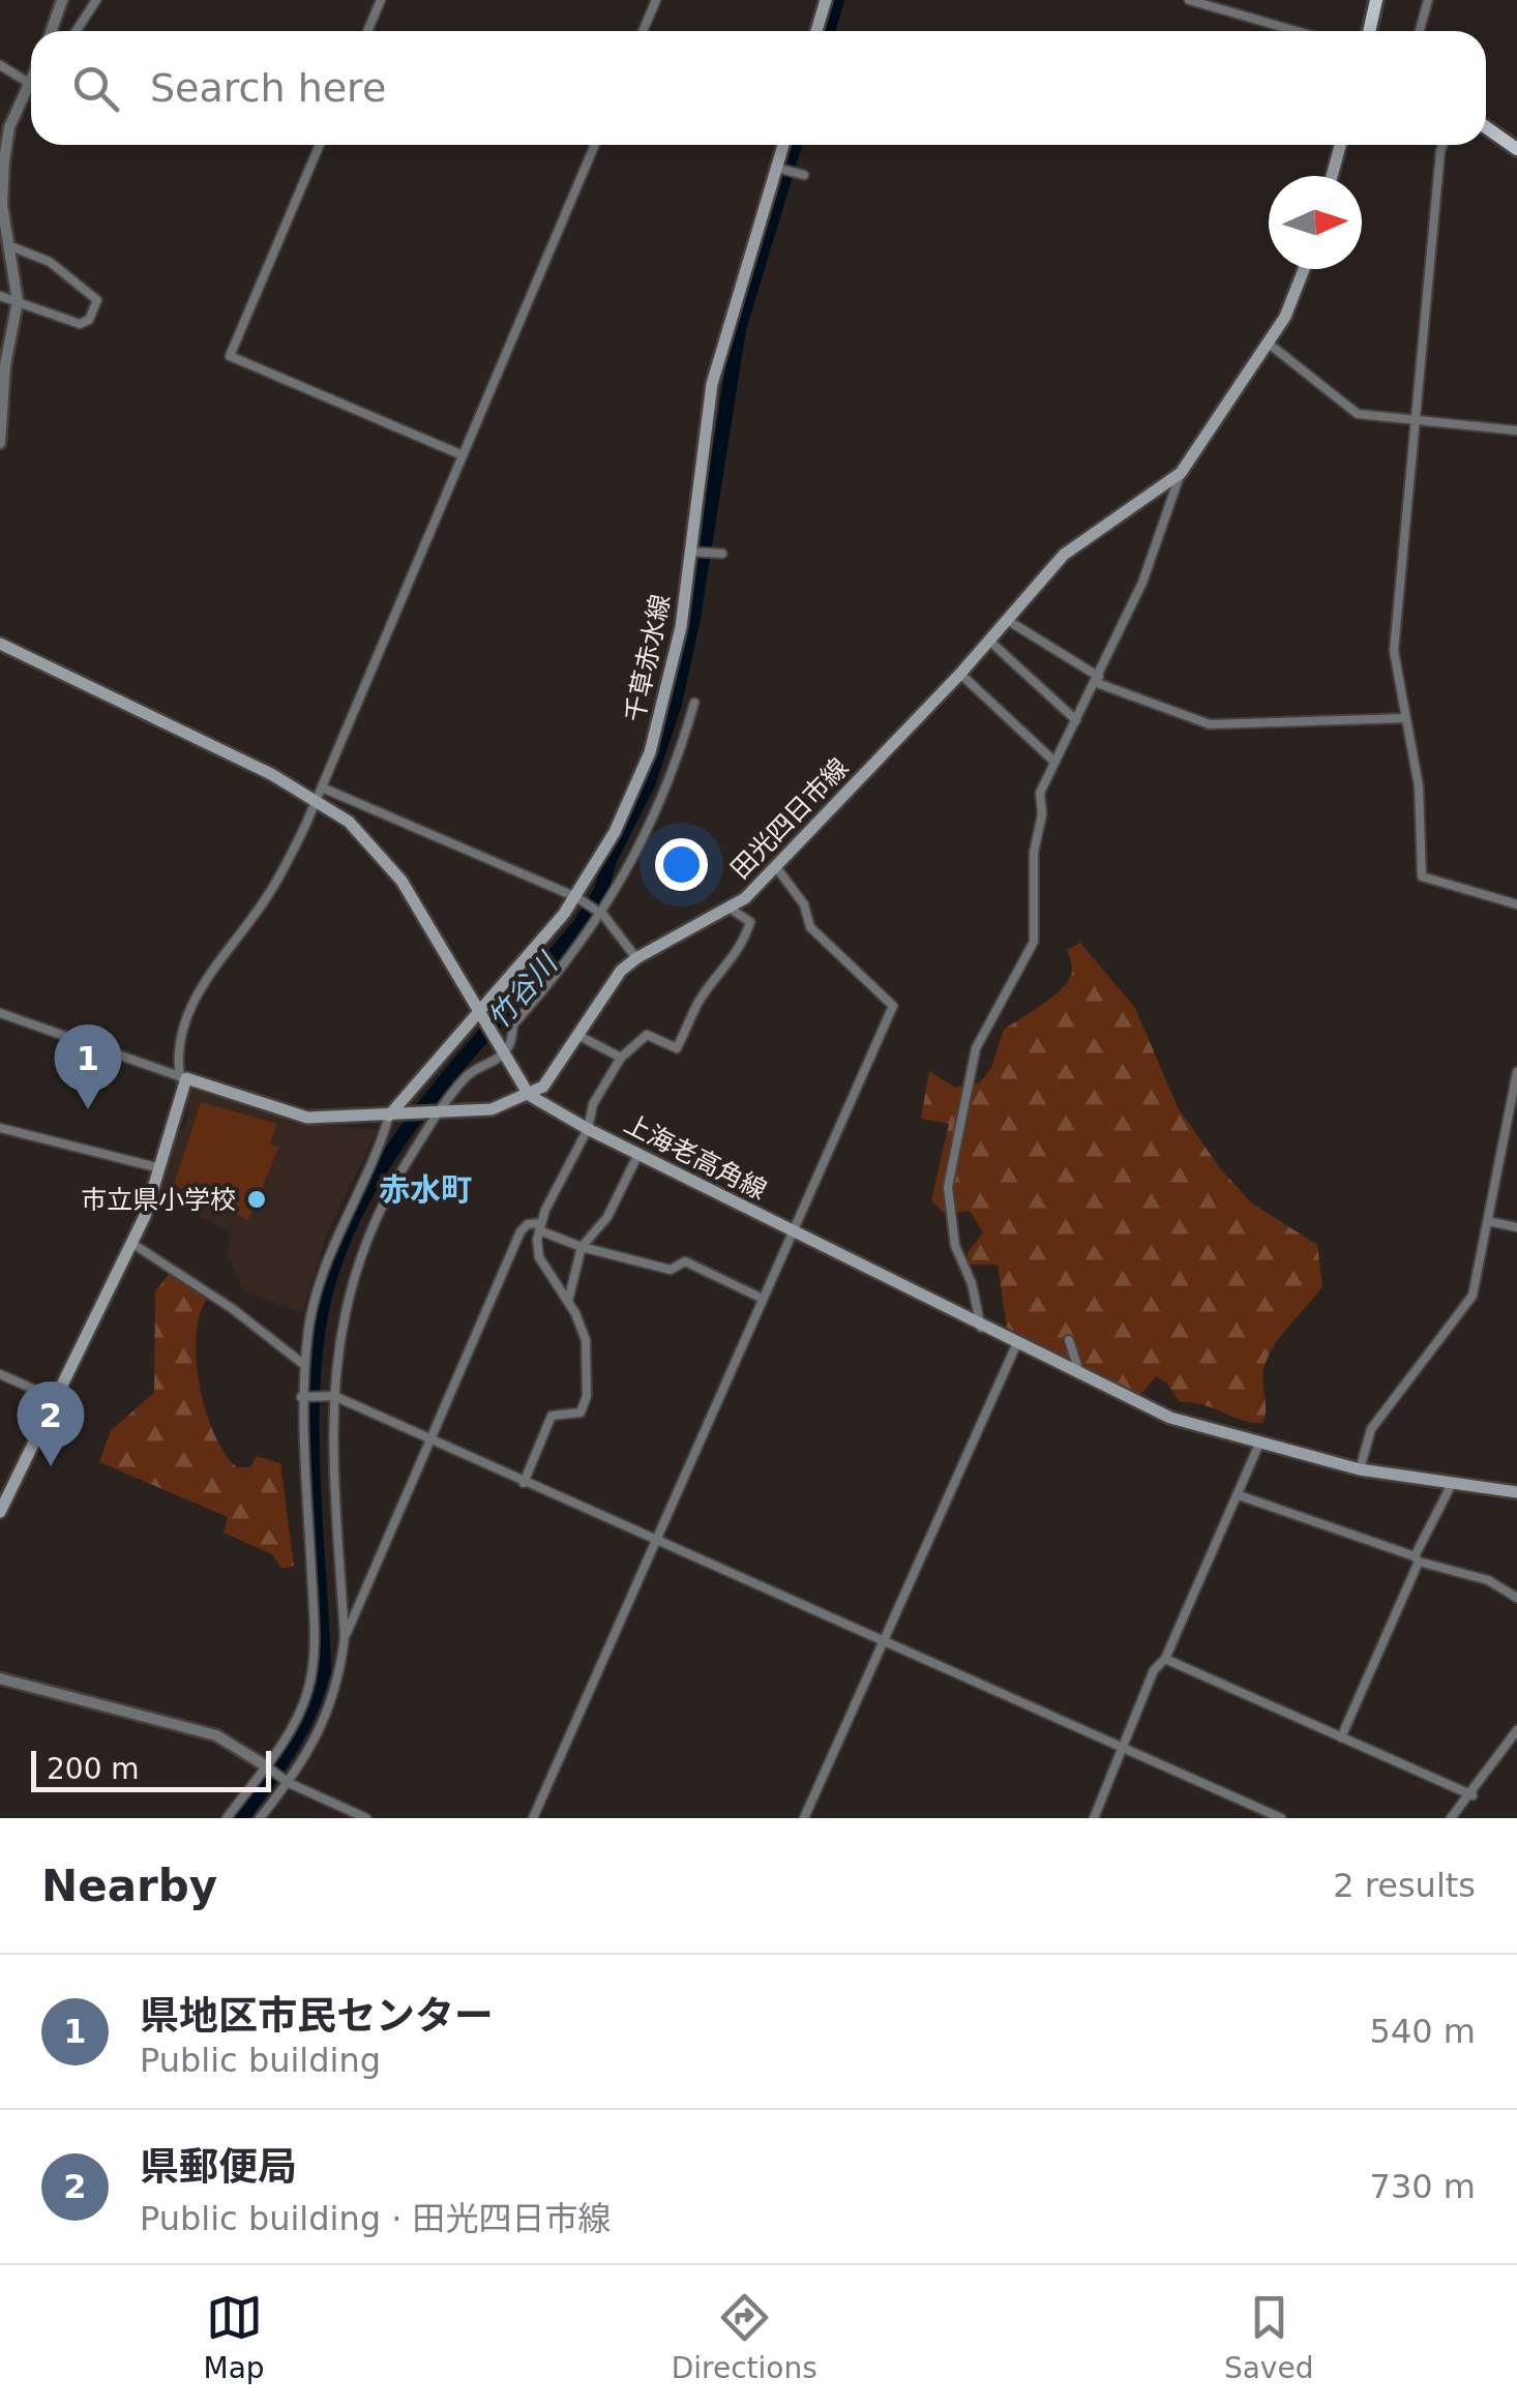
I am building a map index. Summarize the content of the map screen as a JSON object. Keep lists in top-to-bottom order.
{
  "streets": {
    "main road": ["千草赤水線", "田光四日市線", "上海老高角線"]
  },
  "crossings": [
    ["千草赤水線", "上海老高角線"],
    ["田光四日市線", "上海老高角線"]
  ],
  "districts": ["赤水町"],
  "water": ["竹谷川"],
  "places": ["市立県小学校"],
  "scale_bar": "200 m",
  "north": "right",
  "page": {
    "search": "Search here",
    "pins": ["1", "2"],
    "scale": "200 m",
    "heading": ["Nearby", "2 results"],
    "list": [
      {
        "mark": "1",
        "name": "県地区市民センター",
        "note": "Public building",
        "value": "540 m"
      },
      {
        "mark": "2",
        "name": "県郵便局",
        "note": "Public building · 田光四日市線",
        "value": "730 m"
      }
    ],
    "nav": ["Map", "Directions", "Saved"]
  }
}
